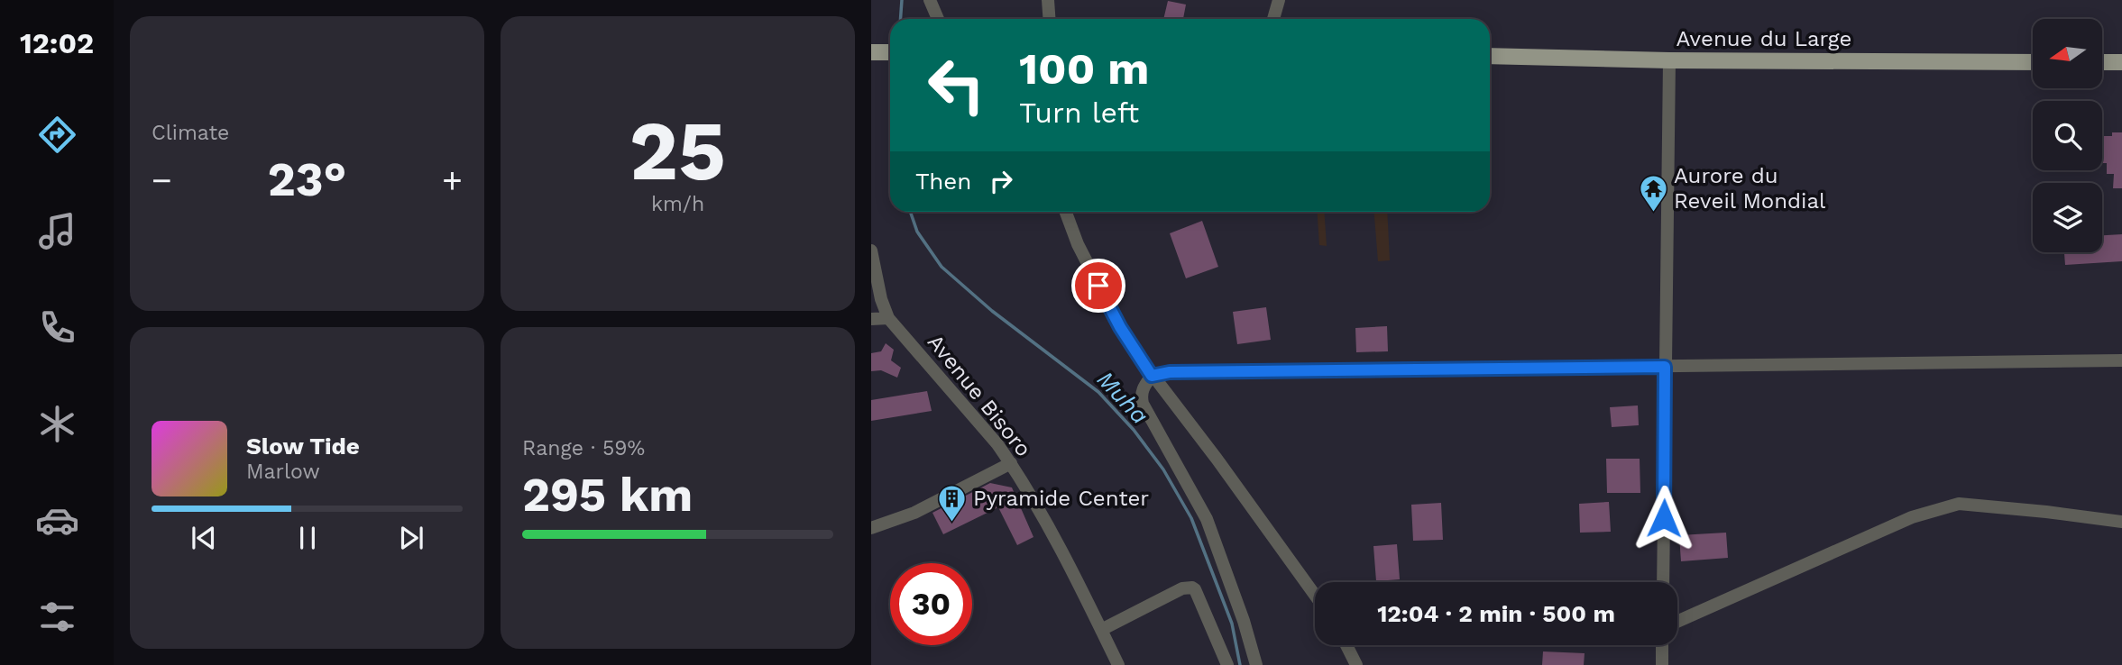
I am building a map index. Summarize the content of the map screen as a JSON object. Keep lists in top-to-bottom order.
{
  "streets": {
    "main road": ["Avenue du Large"],
    "street": ["Avenue Bisoro"]
  },
  "water": ["Muha"],
  "places": {
    "temple": ["Aurore du Reveil Mondial"],
    "building": ["Pyramide Center"]
  },
  "north": "left",
  "page": {
    "tabs": "12:02",
    "tile": [
      "Climate",
      ["25", "km/h"],
      ["Range · 59%", "295 km"]
    ],
    "turn": ["100 m", "Turn left"],
    "then": "Then",
    "heat": ["−", "23°", "+"],
    "song": ["Slow Tide", "Marlow"],
    "limit": "30",
    "trip": "12:04 · 2 min · 500 m"
  }
}
